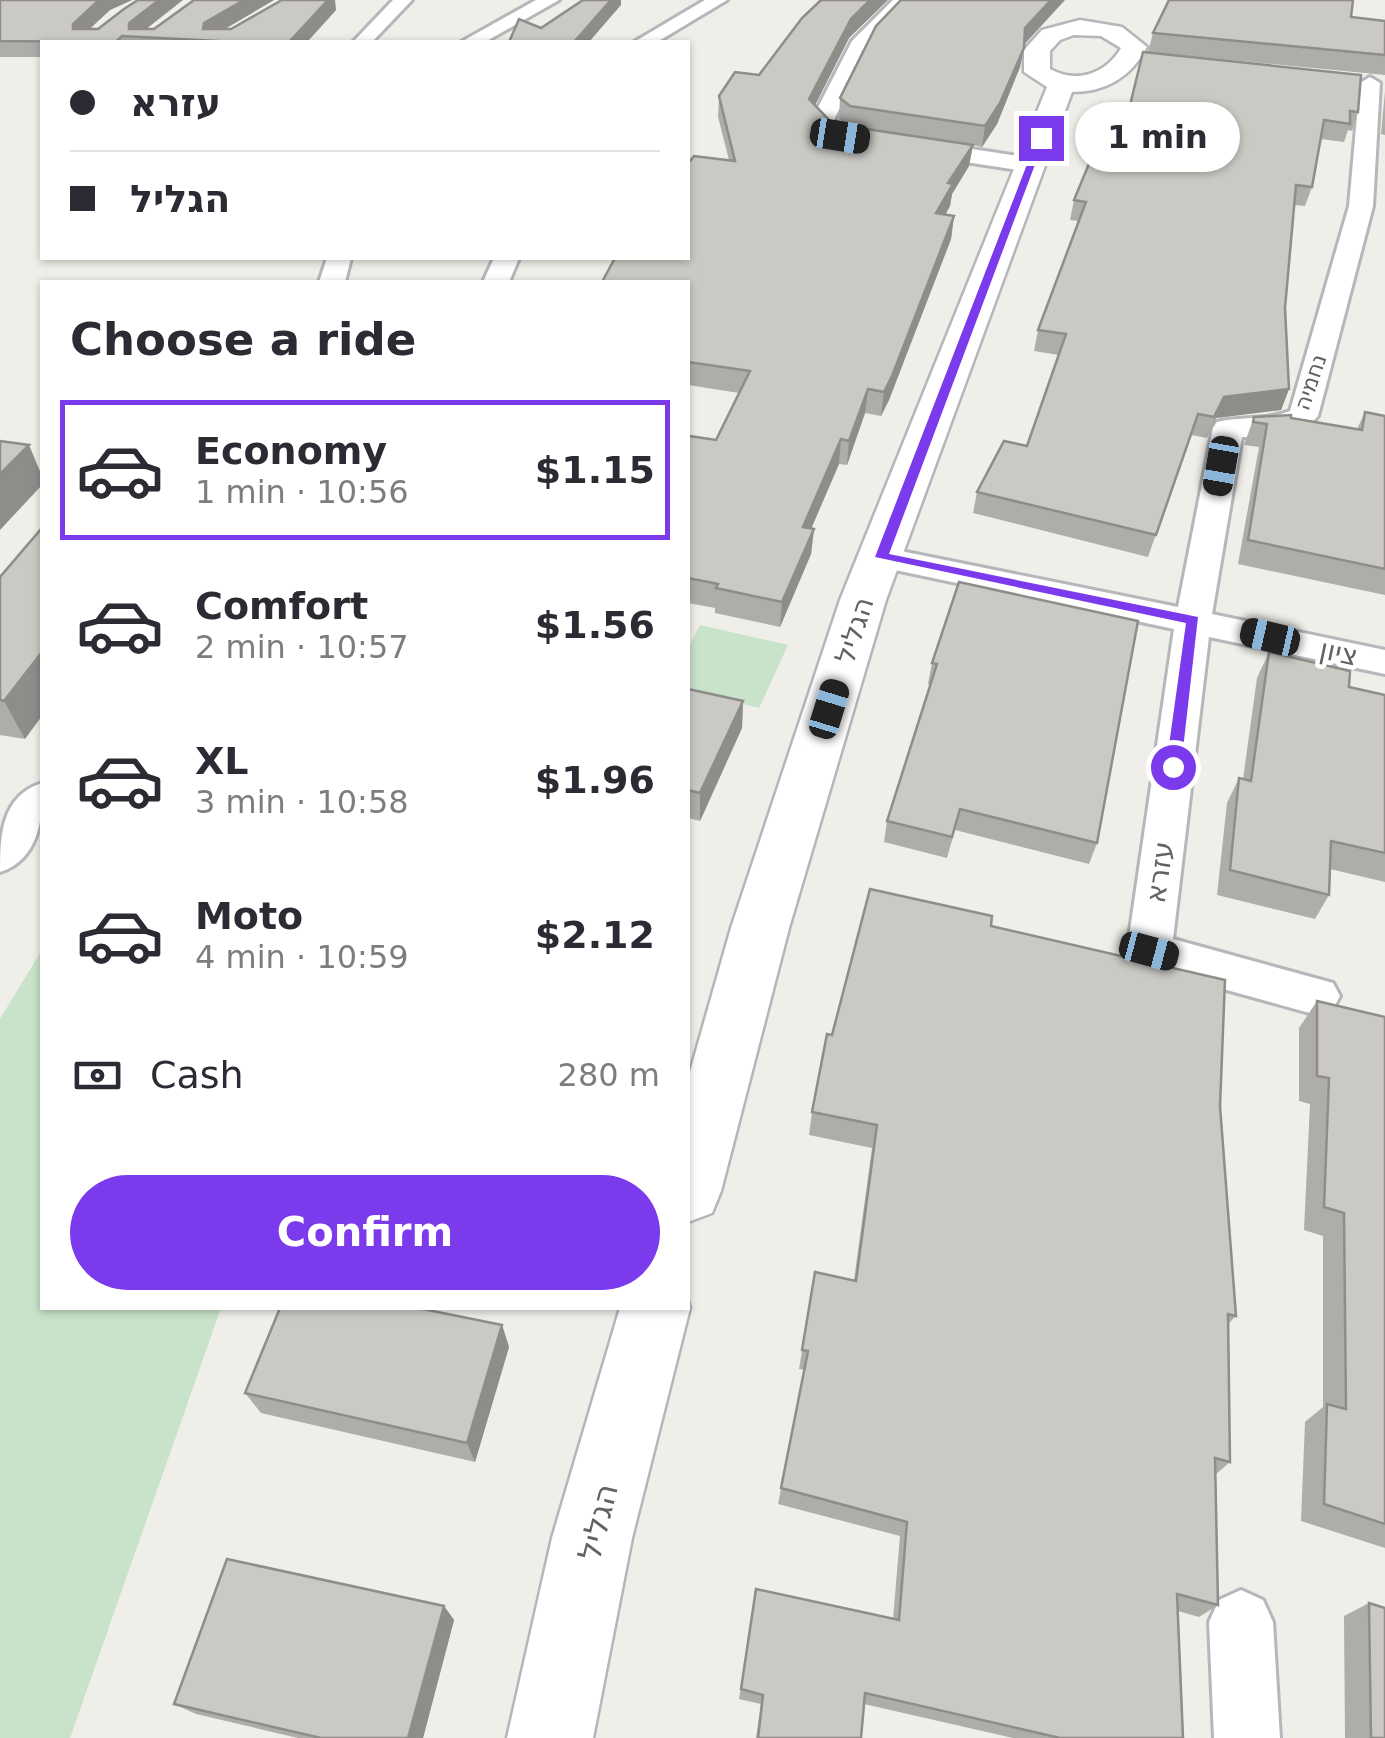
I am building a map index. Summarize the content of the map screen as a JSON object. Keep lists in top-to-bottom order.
{
  "streets": {
    "street": [
      "נחמיה",
      "הגליל",
      "ציון",
      "עזרא"
    ]
  },
  "crossings": [
    ["נחמיה", "ציון"],
    ["נחמיה", "עזרא"],
    ["הגליל", "ציון"],
    ["ציון", "עזרא"]
  ],
  "page": {
    "banner": ["עזרא", "הגליל"],
    "bubble": "1 min",
    "heading": "Choose a ride",
    "list": [
      {
        "name": "Economy",
        "note": "1 min · 10:56",
        "value": "$1.15"
      },
      {
        "name": "Comfort",
        "note": "2 min · 10:57",
        "value": "$1.56"
      },
      {
        "name": "XL",
        "note": "3 min · 10:58",
        "value": "$1.96"
      },
      {
        "name": "Moto",
        "note": "4 min · 10:59",
        "value": "$2.12"
      }
    ],
    "pay": ["Cash", "280 m"],
    "buttons": "Confirm"
  }
}
